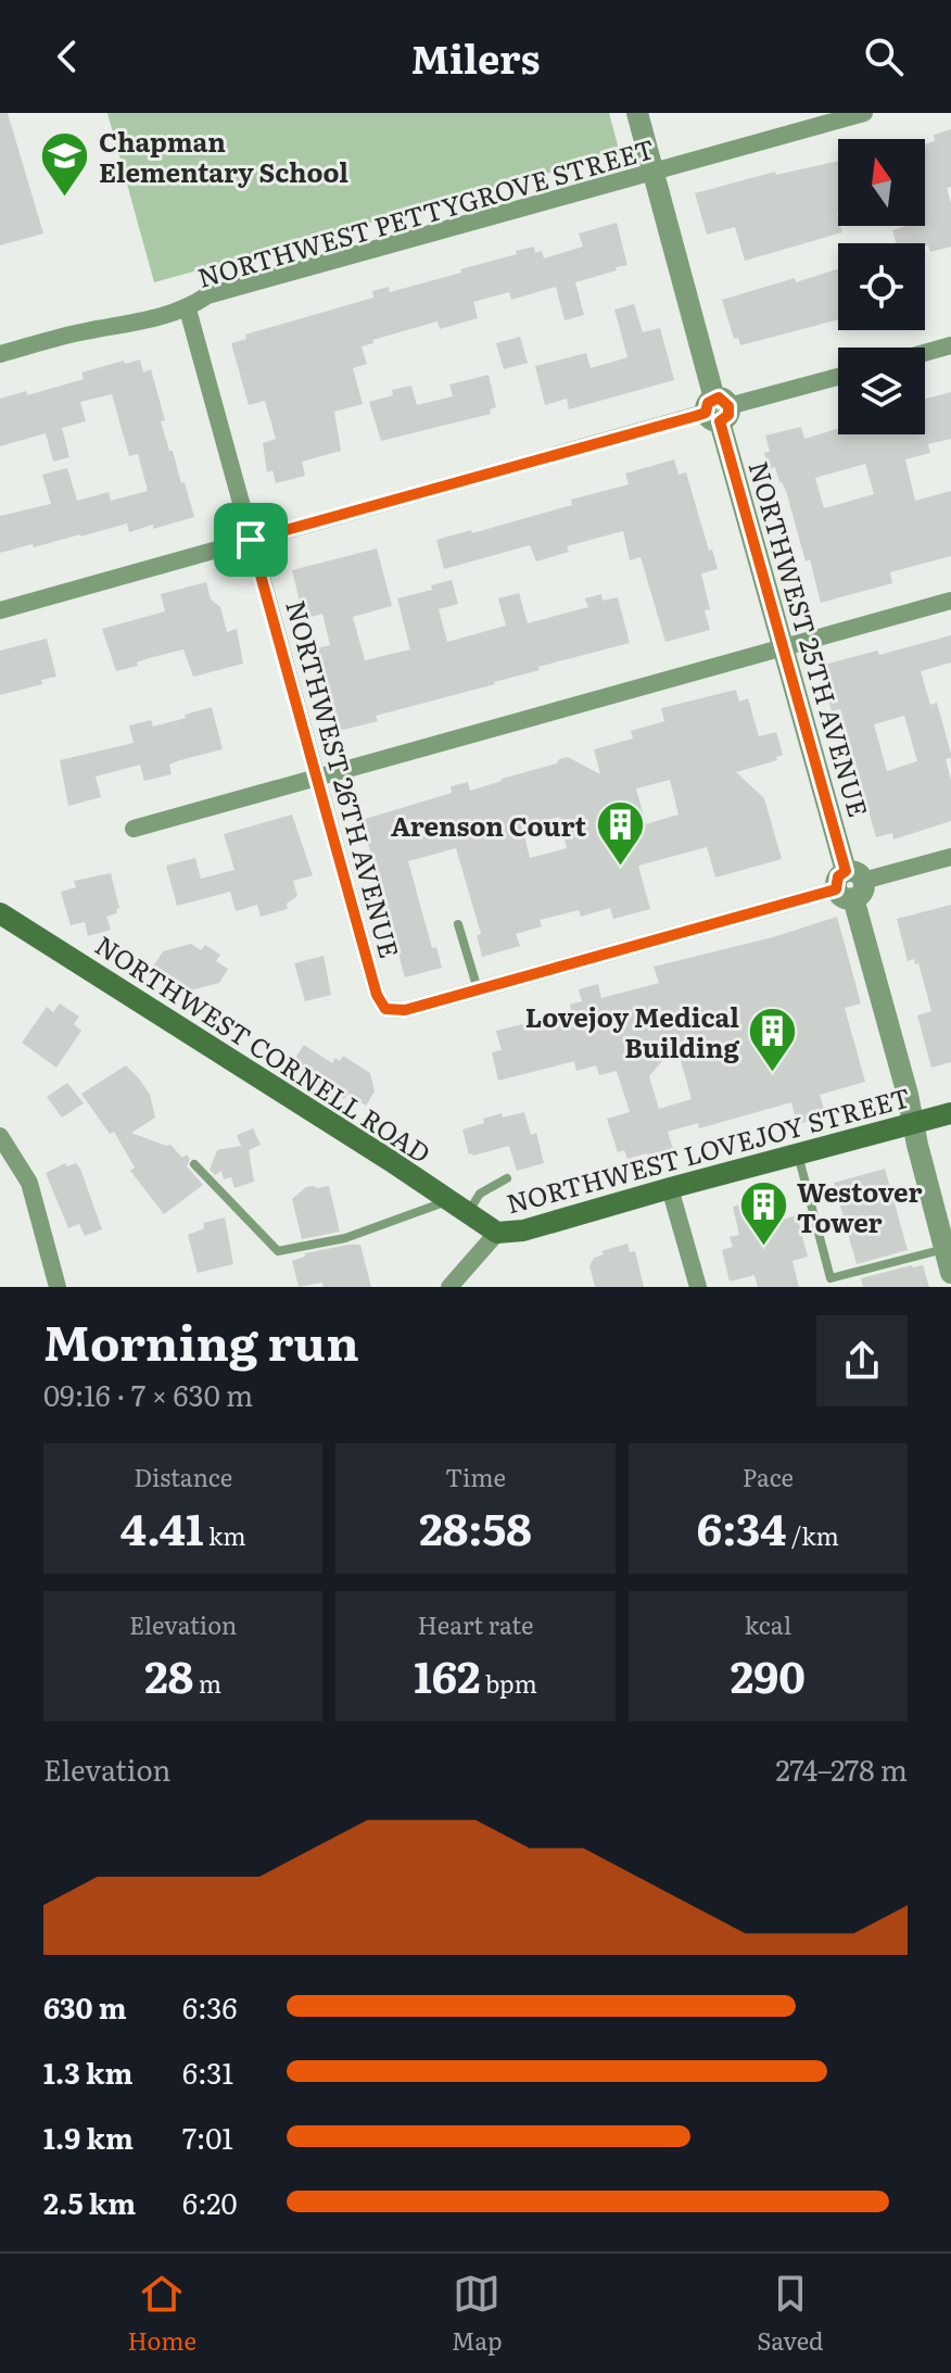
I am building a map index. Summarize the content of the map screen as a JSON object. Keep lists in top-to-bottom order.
{
  "streets": {
    "main road": ["NORTHWEST CORNELL ROAD", "NORTHWEST LOVEJOY STREET"],
    "street": ["NORTHWEST PETTYGROVE STREET", "NORTHWEST 25TH AVENUE", "NORTHWEST 26TH AVENUE"]
  },
  "crossings": [
    ["NORTHWEST PETTYGROVE STREET", "NORTHWEST 25TH AVENUE"],
    ["NORTHWEST PETTYGROVE STREET", "NORTHWEST 26TH AVENUE"],
    ["NORTHWEST 25TH AVENUE", "NORTHWEST LOVEJOY STREET"],
    ["NORTHWEST CORNELL ROAD", "NORTHWEST LOVEJOY STREET"]
  ],
  "places": {
    "school or university": ["Chapman Elementary School"],
    "building": ["Arenson Court", "Lovejoy Medical Building", "Westover Tower"]
  },
  "north": "top",
  "page": {
    "header": "Milers",
    "heading": ["Morning run", "09:16 · 7 × 630 m"],
    "stats": [
      ["Distance", "4.41 km"],
      ["Time", "28:58"],
      ["Pace", "6:34 /km"],
      ["Elevation", "28 m"],
      ["Heart rate", "162 bpm"],
      ["kcal", "290"]
    ],
    "chart": ["Elevation", "274–278 m"],
    "list": [
      {
        "name": "630 m",
        "note": "6:36"
      },
      {
        "name": "1.3 km",
        "note": "6:31"
      },
      {
        "name": "1.9 km",
        "note": "7:01"
      },
      {
        "name": "2.5 km",
        "note": "6:20"
      }
    ],
    "tabs": ["Home", "Map", "Saved"]
  }
}
